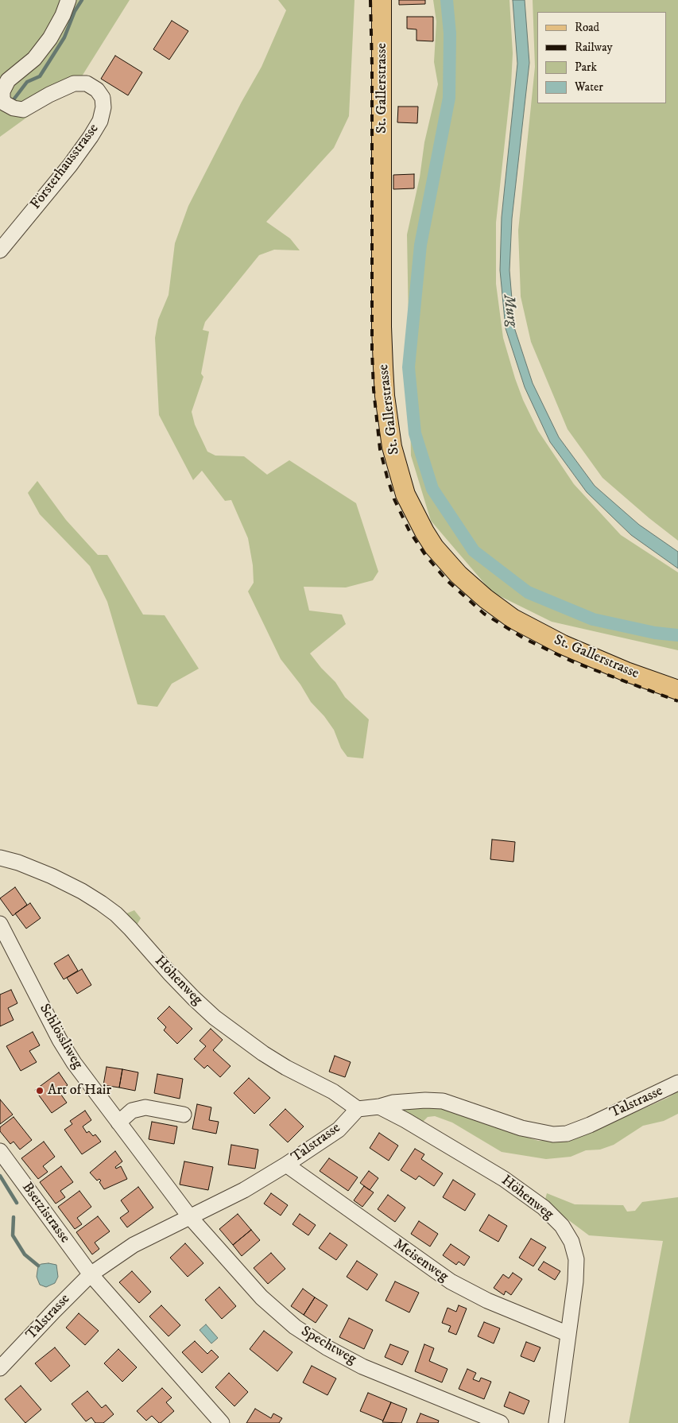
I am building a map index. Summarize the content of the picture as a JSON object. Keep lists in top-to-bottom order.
{
  "streets": {
    "main road": ["St. Gallerstrasse"],
    "street": [
      "Försterhausstrasse",
      "Höhenweg",
      "Schlössliweg",
      "Talstrasse",
      "Bsetzistrasse",
      "Meisenweg",
      "Spechtweg"
    ]
  },
  "crossings": [
    ["Höhenweg", "Talstrasse"],
    ["Höhenweg", "Meisenweg"],
    ["Schlössliweg", "Talstrasse"],
    ["Schlössliweg", "Spechtweg"],
    ["Talstrasse", "Bsetzistrasse"],
    ["Talstrasse", "Meisenweg"],
    ["Talstrasse", "Spechtweg"]
  ],
  "water": ["Murg"],
  "places": ["Art of Hair"],
  "legend": [
    "Road",
    "Railway",
    "Park",
    "Water"
  ]
}
